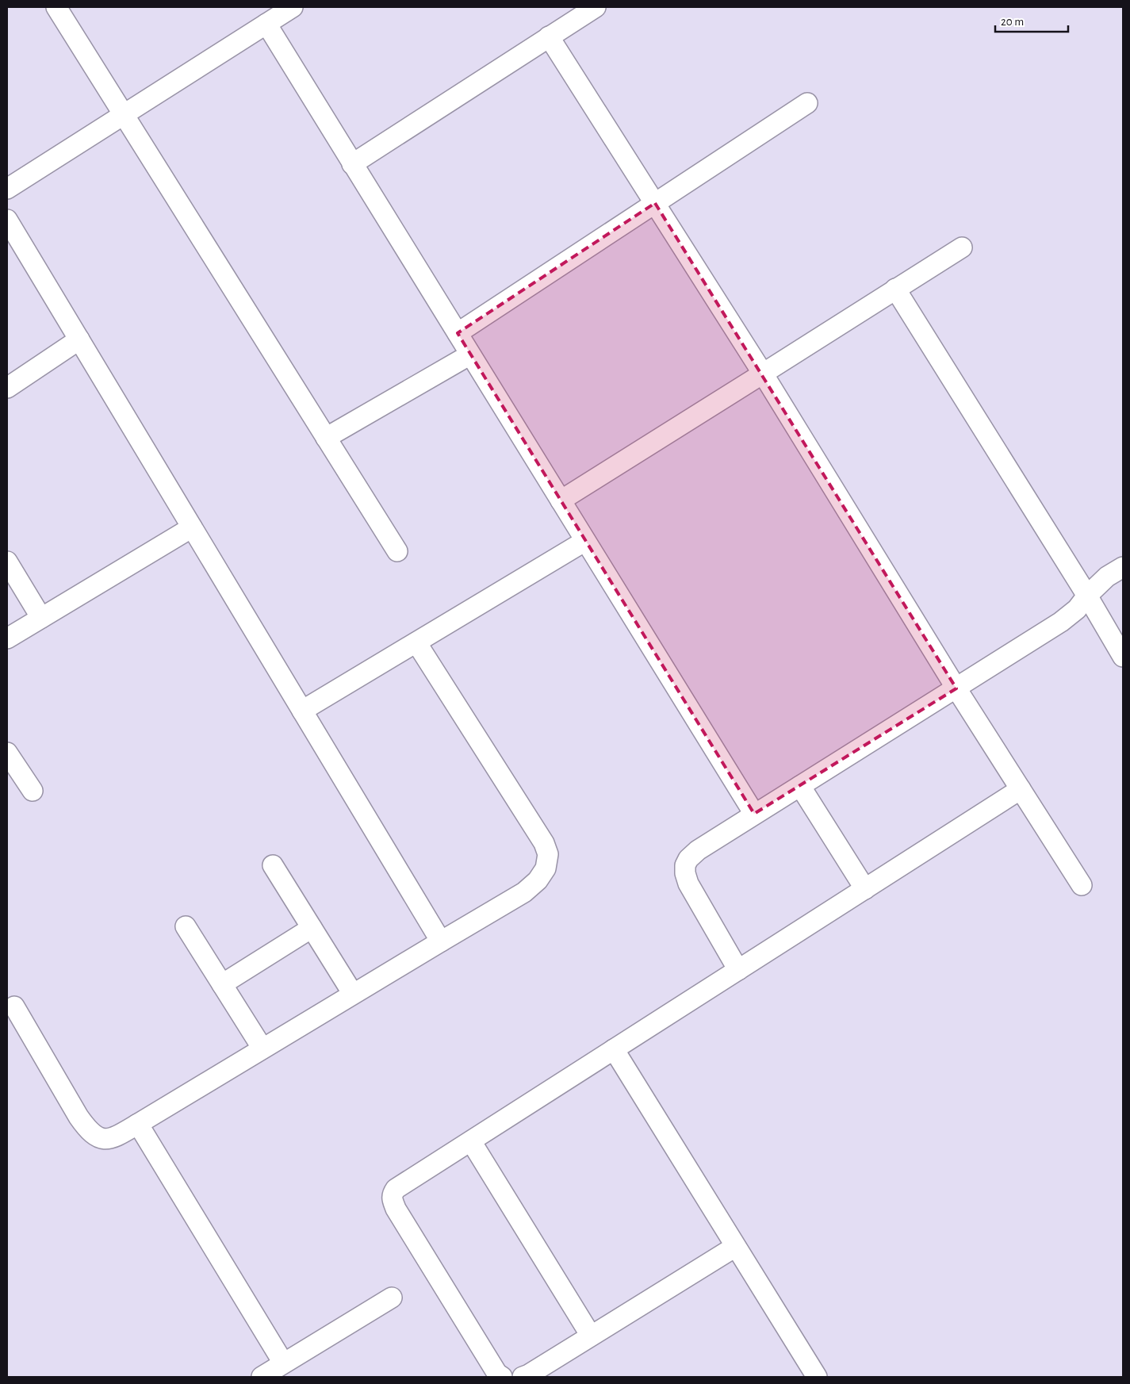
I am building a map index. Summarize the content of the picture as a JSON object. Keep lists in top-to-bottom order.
{
  "scale_bar": "20 m"
}
